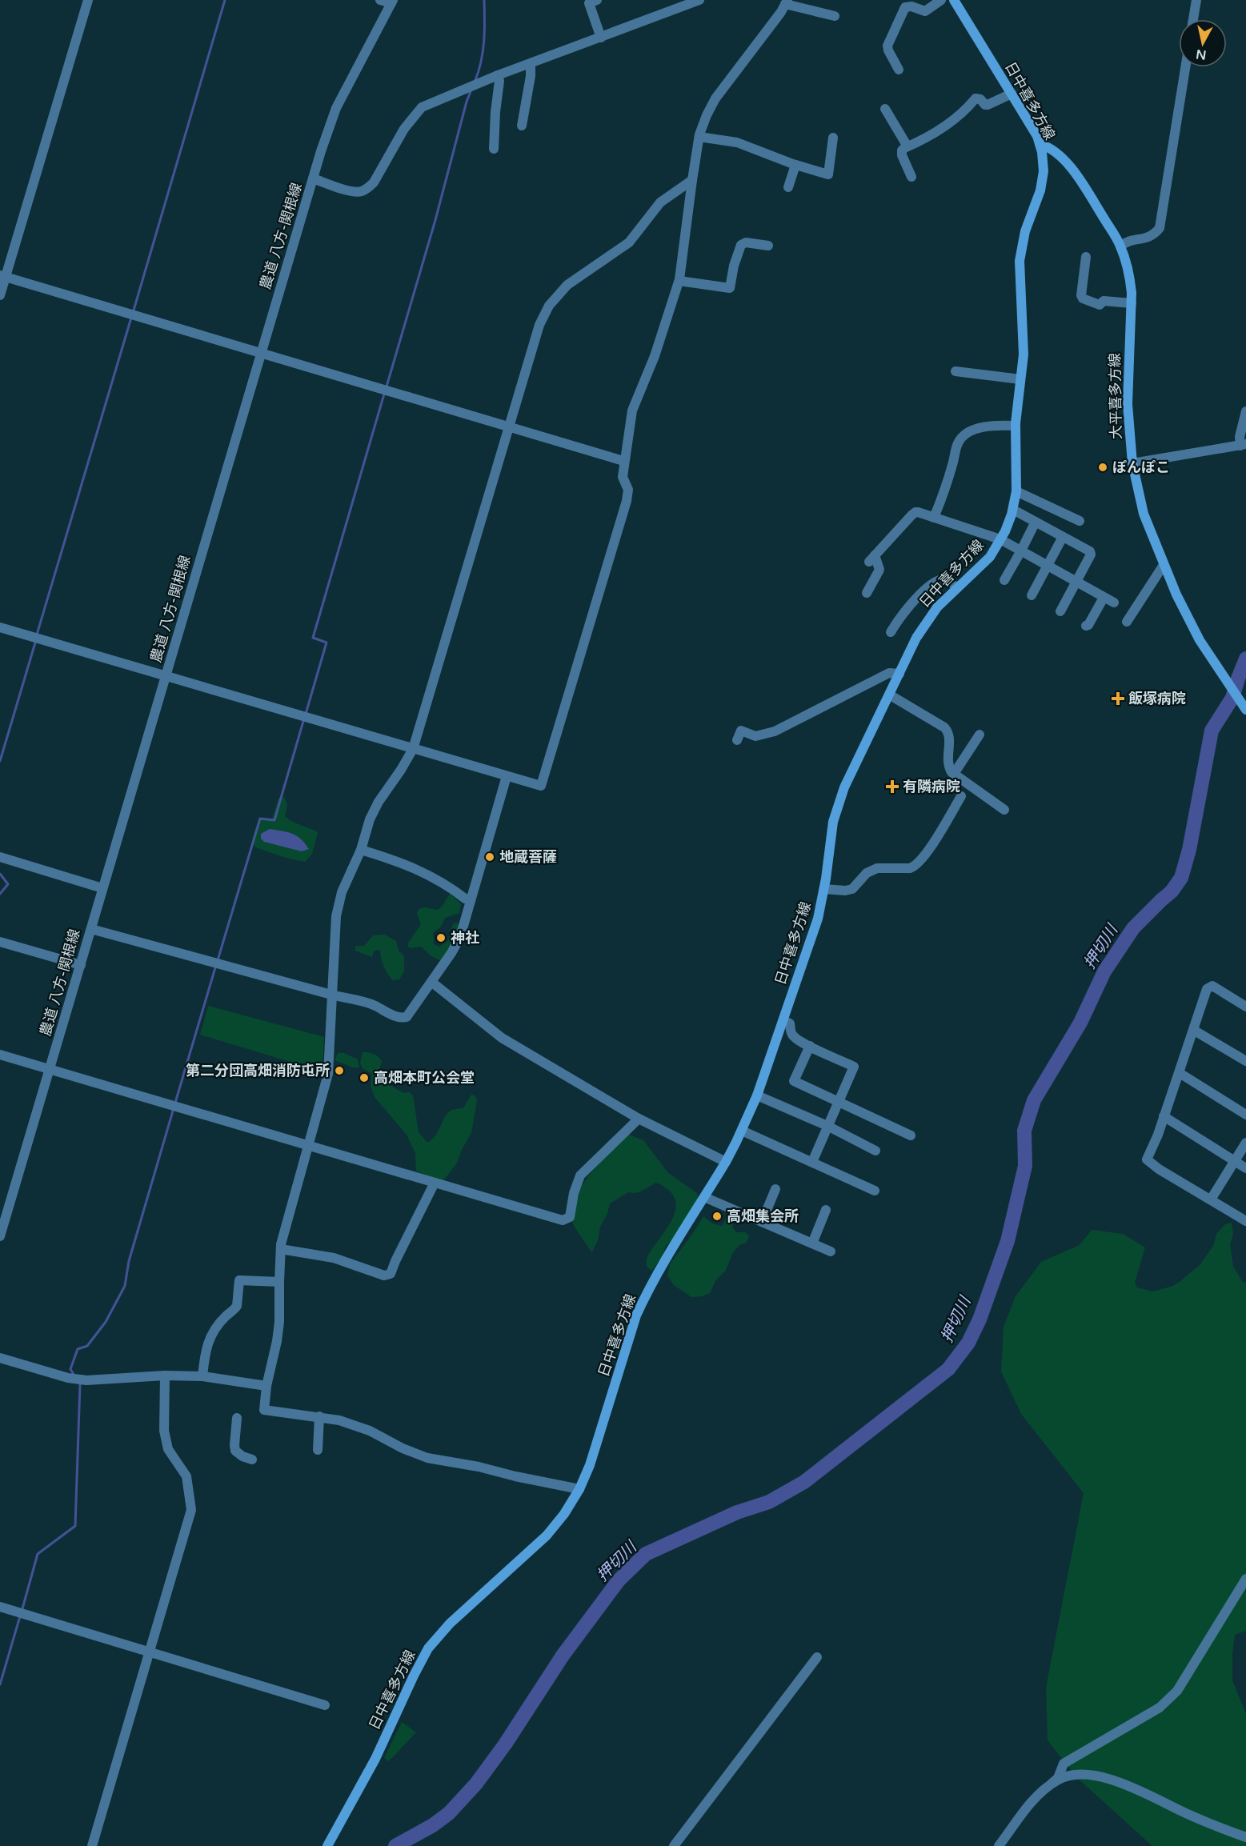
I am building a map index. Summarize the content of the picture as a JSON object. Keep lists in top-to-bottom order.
{
  "streets": {
    "main road": ["日中喜多方線", "大平喜多方線"],
    "street": ["農道 八方-関根線"]
  },
  "crossings": [
    ["日中喜多方線", "大平喜多方線"]
  ],
  "water": ["押切川"],
  "places": {
    "other": [
      "ぽんぽこ",
      "地蔵菩薩",
      "神社",
      "第二分団高畑消防屯所",
      "高畑本町公会堂",
      "高畑集会所"
    ],
    "health": ["飯塚病院", "有隣病院"]
  },
  "north": "bottom"
}
